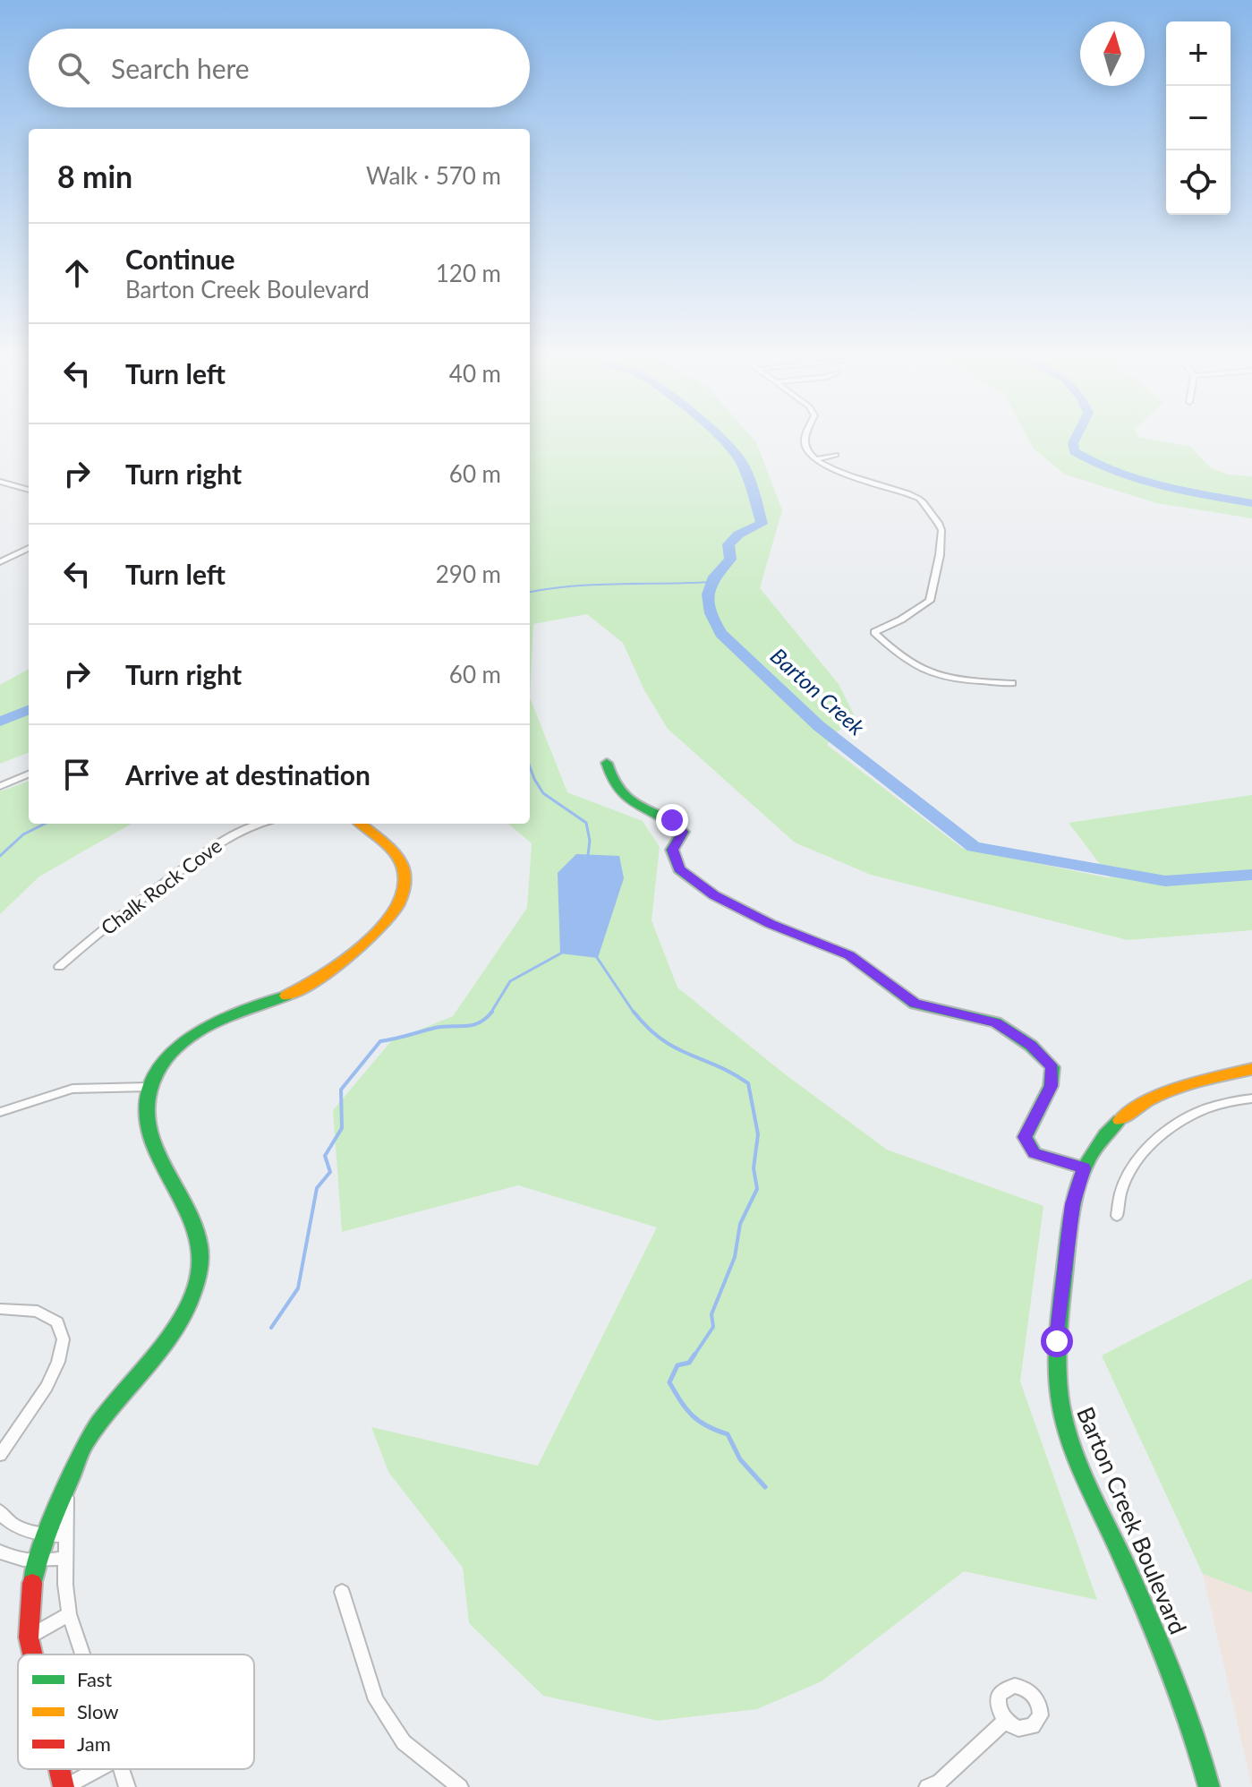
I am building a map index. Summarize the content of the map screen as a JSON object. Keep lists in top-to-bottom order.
{
  "streets": {
    "street": ["Chalk Rock Cove", "Barton Creek Boulevard"]
  },
  "water": ["Barton Creek"],
  "legend": ["Fast", "Slow", "Jam"],
  "north": "top",
  "page": {
    "map_buttons": ["+", "−"],
    "search": "Search here",
    "heading": ["8 min", "Walk · 570 m"],
    "list": [
      ["Continue", "Barton Creek Boulevard", "120 m"],
      ["Turn left", "40 m"],
      ["Turn right", "60 m"],
      ["Turn left", "290 m"],
      ["Turn right", "60 m"],
      "Arrive at destination"
    ]
  }
}
